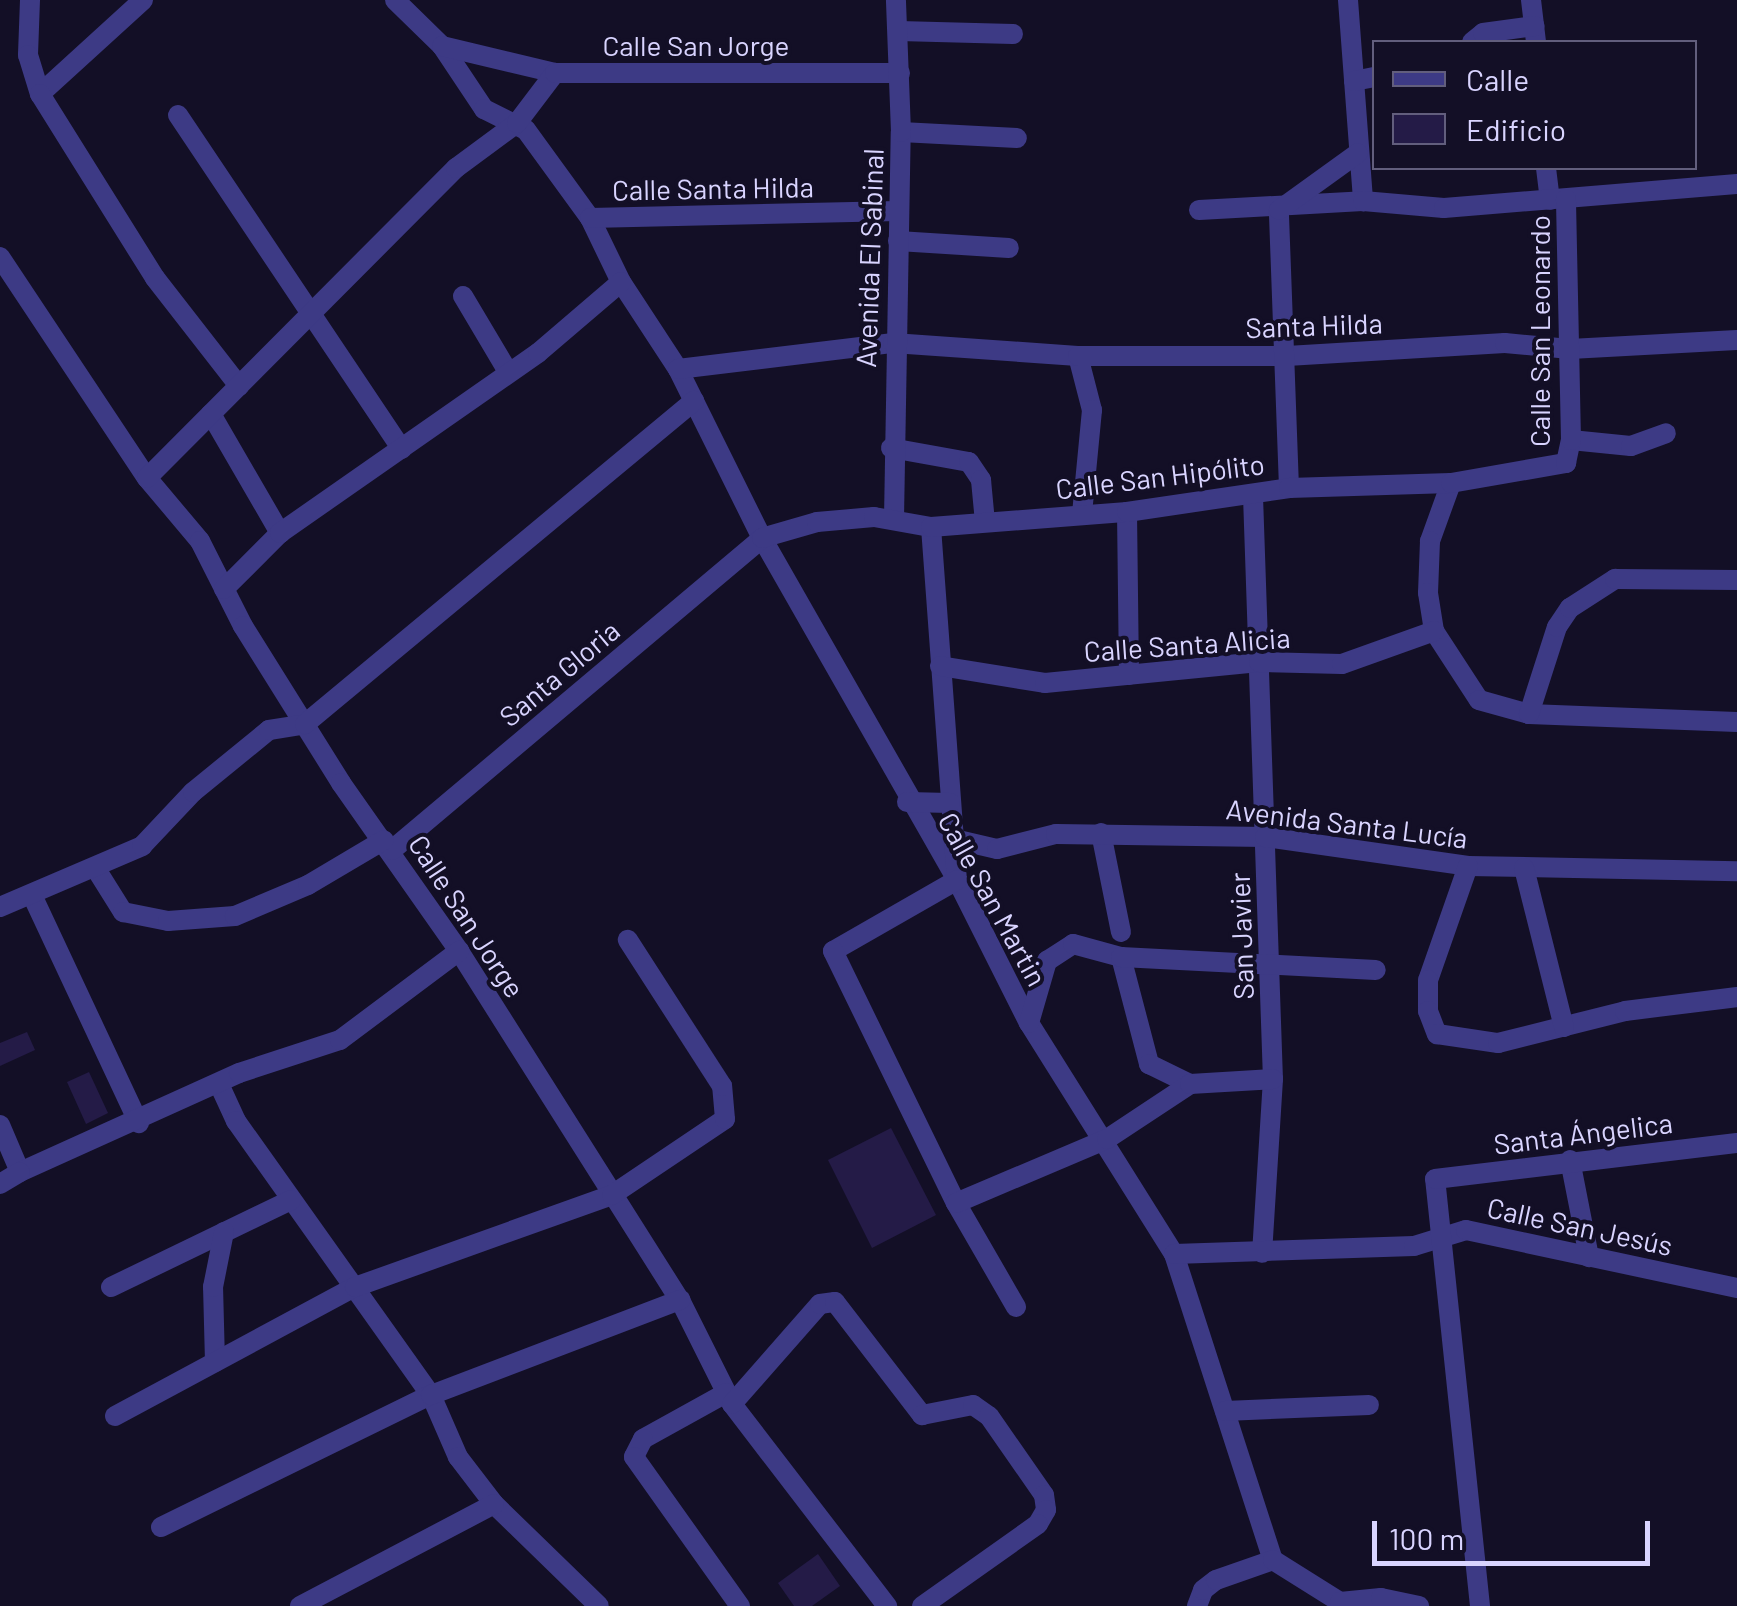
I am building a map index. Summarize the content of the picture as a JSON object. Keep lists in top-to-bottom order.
{
  "streets": {
    "street": [
      "Calle San Jorge",
      "Calle Santa Hilda",
      "Avenida El Sabinal",
      "Santa Hilda",
      "Calle San Leonardo",
      "Calle San Hipólito",
      "Calle Santa Alicia",
      "Santa Gloria",
      "Avenida Santa Lucía",
      "Calle San Martin",
      "San Javier",
      "Santa Ángelica",
      "Calle San Jesús"
    ]
  },
  "crossings": [
    ["Calle San Jorge", "Avenida El Sabinal"],
    ["Calle San Jorge", "Santa Gloria"],
    ["Calle Santa Hilda", "Avenida El Sabinal"],
    ["Calle Santa Hilda", "Calle San Martin"],
    ["Avenida El Sabinal", "Santa Hilda"],
    ["Avenida El Sabinal", "Calle San Hipólito"],
    ["Santa Hilda", "Calle San Leonardo"],
    ["Santa Hilda", "Calle San Martin"],
    ["Calle San Leonardo", "Calle San Hipólito"],
    ["Calle San Hipólito", "Santa Gloria"],
    ["Calle San Hipólito", "Calle San Martin"],
    ["Calle San Hipólito", "San Javier"],
    ["Calle Santa Alicia", "San Javier"],
    ["Santa Gloria", "Calle San Martin"],
    ["Avenida Santa Lucía", "San Javier"],
    ["Calle San Martin", "Calle San Jesús"],
    ["San Javier", "Calle San Jesús"],
    ["Santa Ángelica", "Calle San Jesús"]
  ],
  "legend": ["Calle", "Edificio"],
  "scale_bar": "100 m"
}
